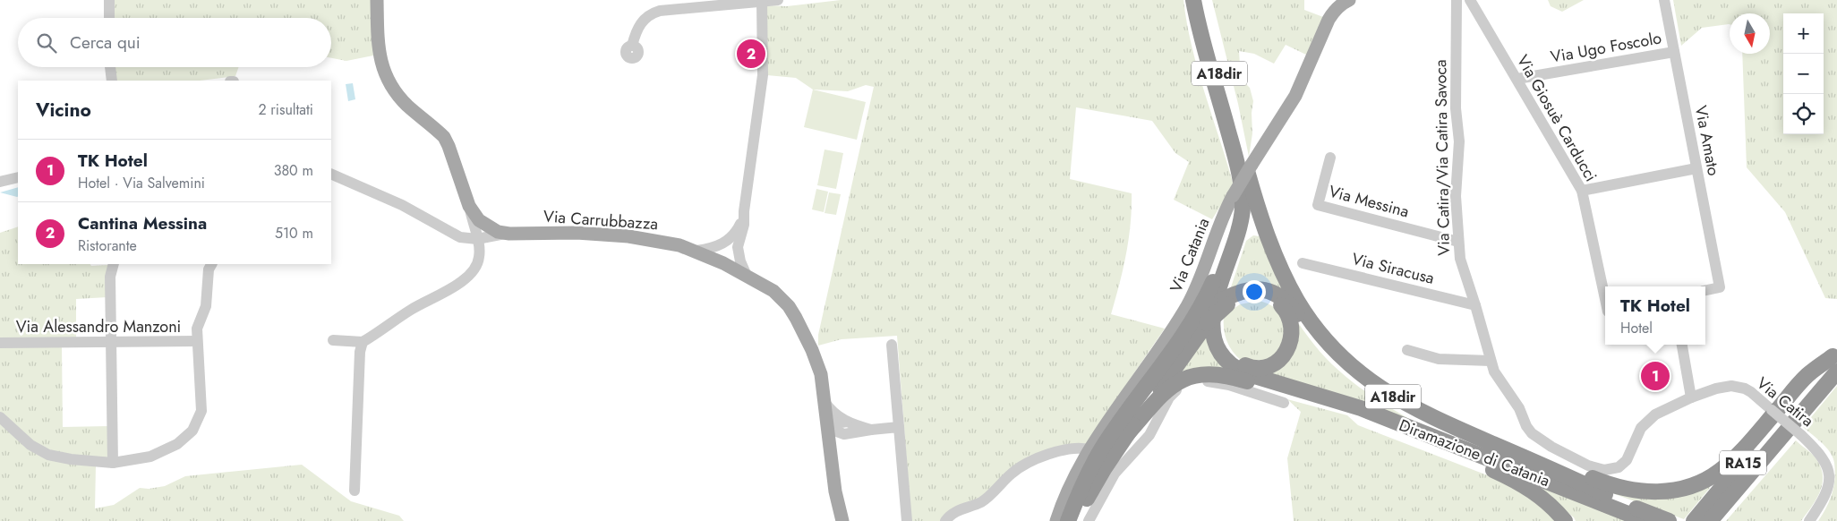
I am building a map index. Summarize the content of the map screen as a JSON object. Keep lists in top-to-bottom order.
{
  "streets": {
    "highway": ["A18dir", "Diramazione di Catania", "RA15"],
    "main road": ["Via Carrubbazza", "Via Catania"],
    "street": [
      "Via Ugo Foscolo",
      "Via Giosuè Carducci",
      "Via Amato",
      "Via Catira/Via Catira Savoca",
      "Via Messina",
      "Via Siracusa",
      "Via Alessandro Manzoni",
      "Via Catira"
    ]
  },
  "crossings": [
    ["Via Ugo Foscolo", "Via Giosuè Carducci"],
    ["Via Ugo Foscolo", "Via Amato"],
    ["Via Catira/Via Catira Savoca", "Via Messina"],
    ["Via Catira/Via Catira Savoca", "Via Siracusa"],
    ["Via Catira/Via Catira Savoca", "Via Catira"]
  ],
  "north": "bottom",
  "page": {
    "map_buttons": ["+", "−"],
    "search": "Cerca qui",
    "pins": ["2", "1"],
    "heading": ["Vicino", "2 risultati"],
    "list": [
      {
        "mark": "1",
        "name": "TK Hotel",
        "note": "Hotel · Via Salvemini",
        "value": "380 m"
      },
      {
        "mark": "2",
        "name": "Cantina Messina",
        "note": "Ristorante",
        "value": "510 m"
      }
    ],
    "popup": ["TK Hotel", "Hotel"]
  }
}
